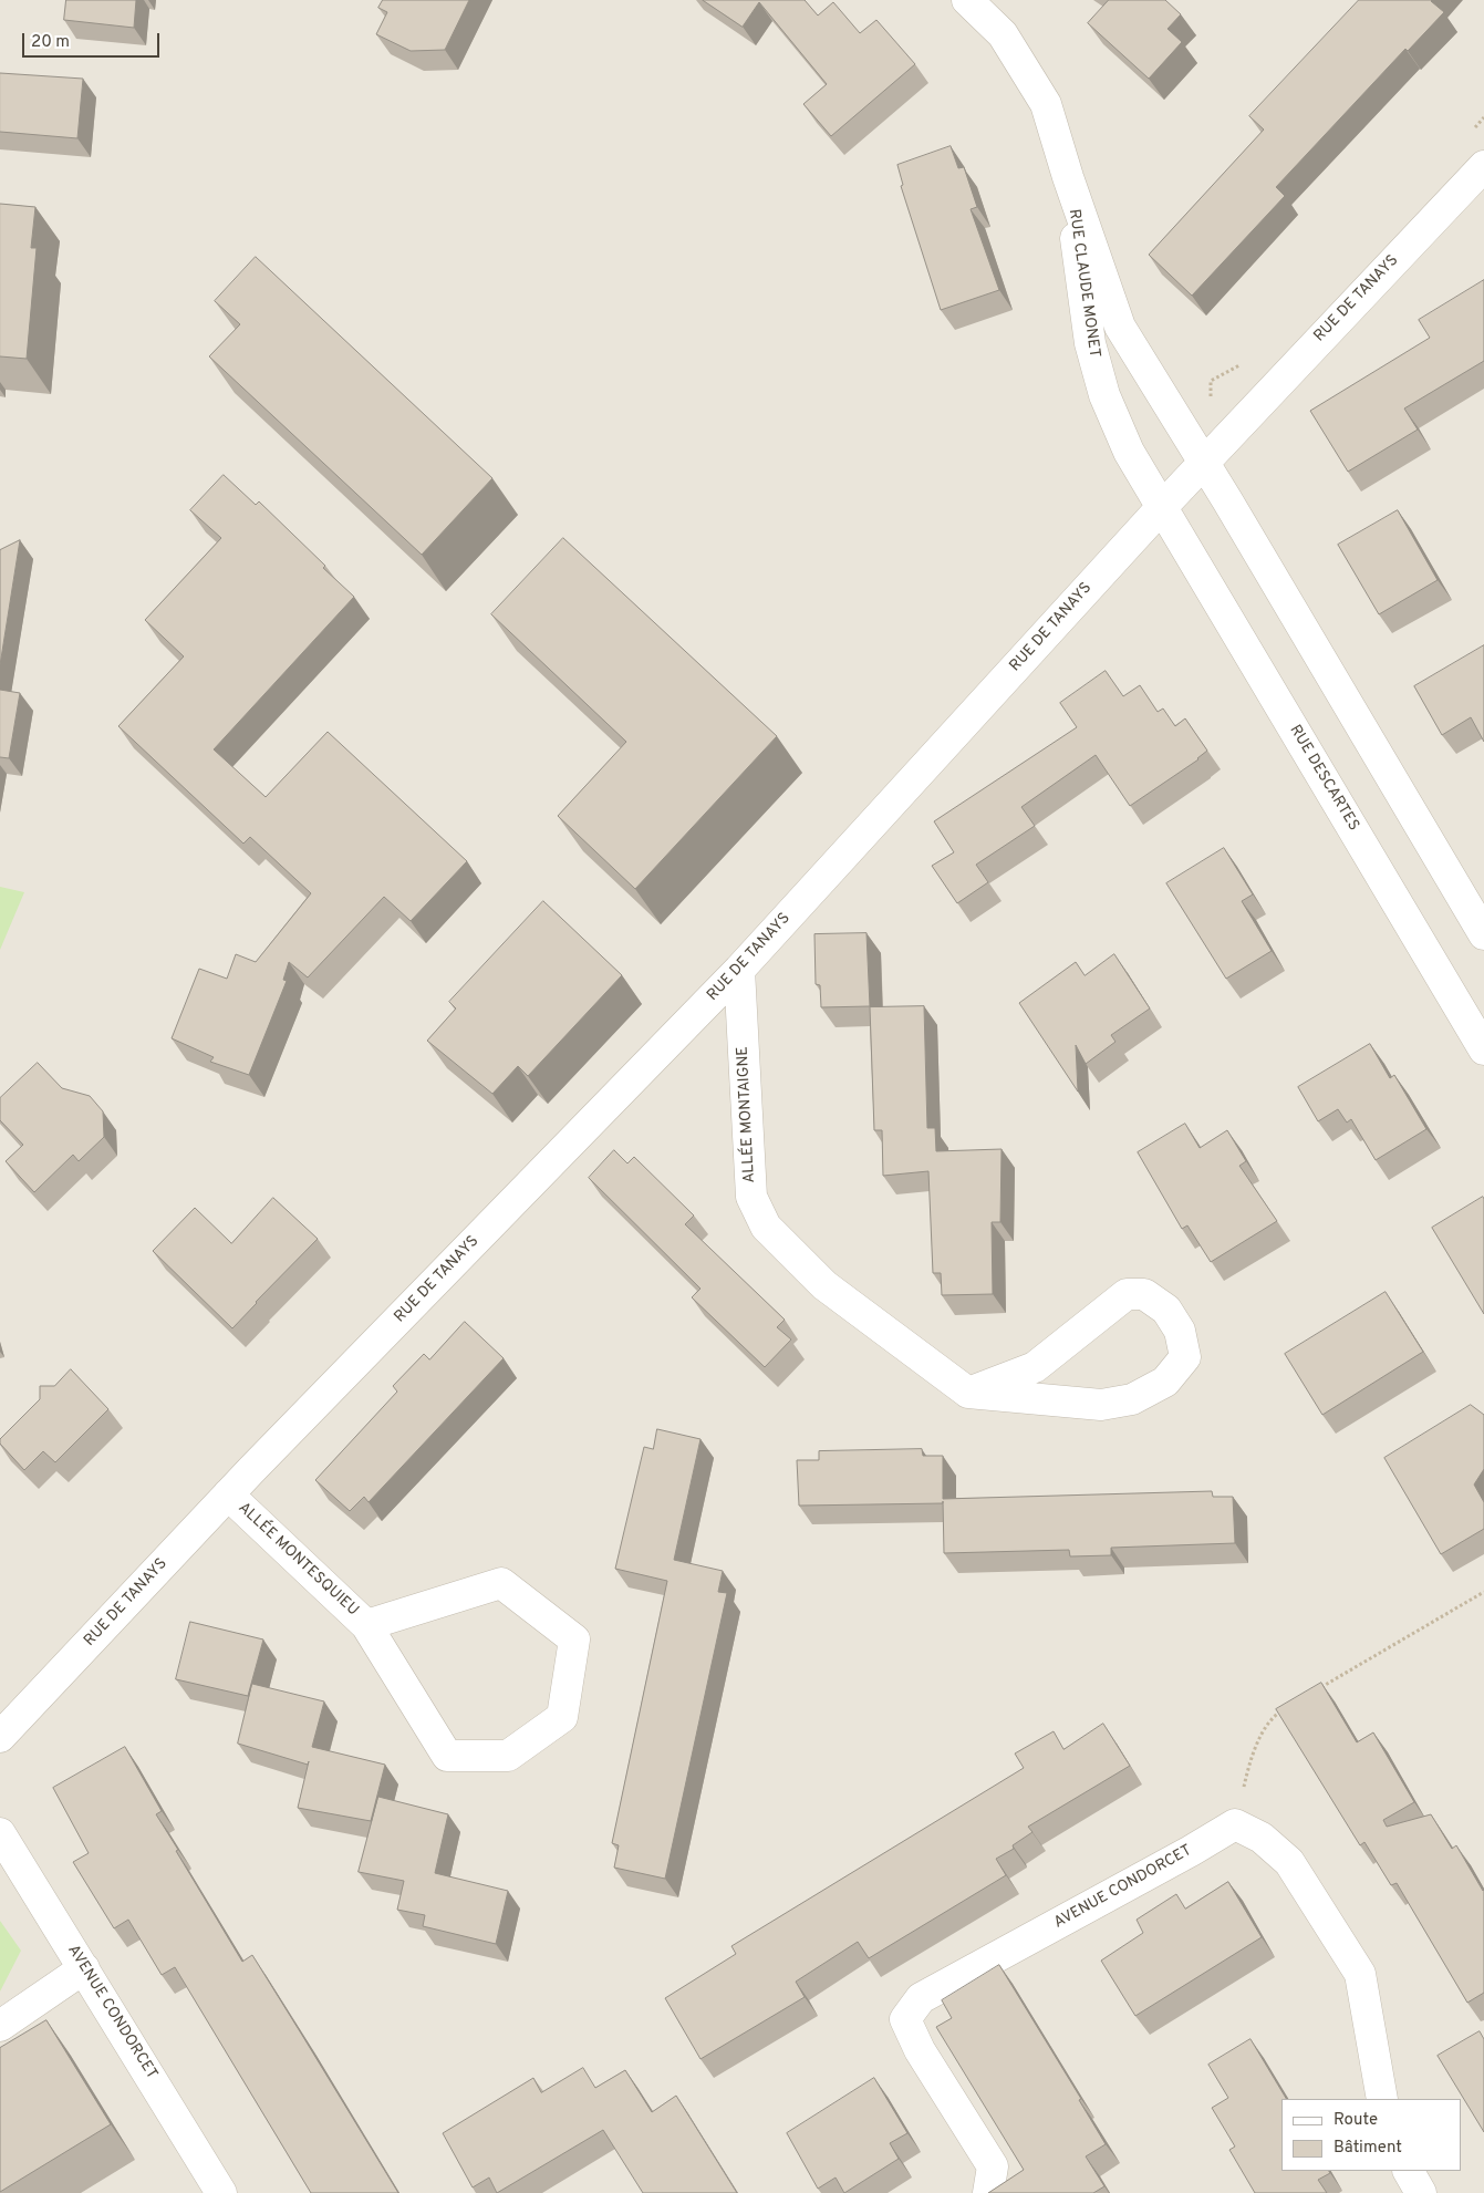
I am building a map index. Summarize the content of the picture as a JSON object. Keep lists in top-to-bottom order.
{
  "streets": {
    "street": [
      "RUE CLAUDE MONET",
      "RUE DE TANAYS",
      "RUE DESCARTES",
      "ALLÉE MONTAIGNE",
      "ALLÉE MONTESQUIEU",
      "AVENUE CONDORCET"
    ]
  },
  "crossings": [
    ["RUE CLAUDE MONET", "RUE DE TANAYS"],
    ["RUE CLAUDE MONET", "RUE DESCARTES"],
    ["RUE DE TANAYS", "RUE DESCARTES"],
    ["RUE DE TANAYS", "ALLÉE MONTAIGNE"],
    ["RUE DE TANAYS", "ALLÉE MONTESQUIEU"]
  ],
  "legend": ["Route", "Bâtiment"],
  "scale_bar": "20 m"
}
